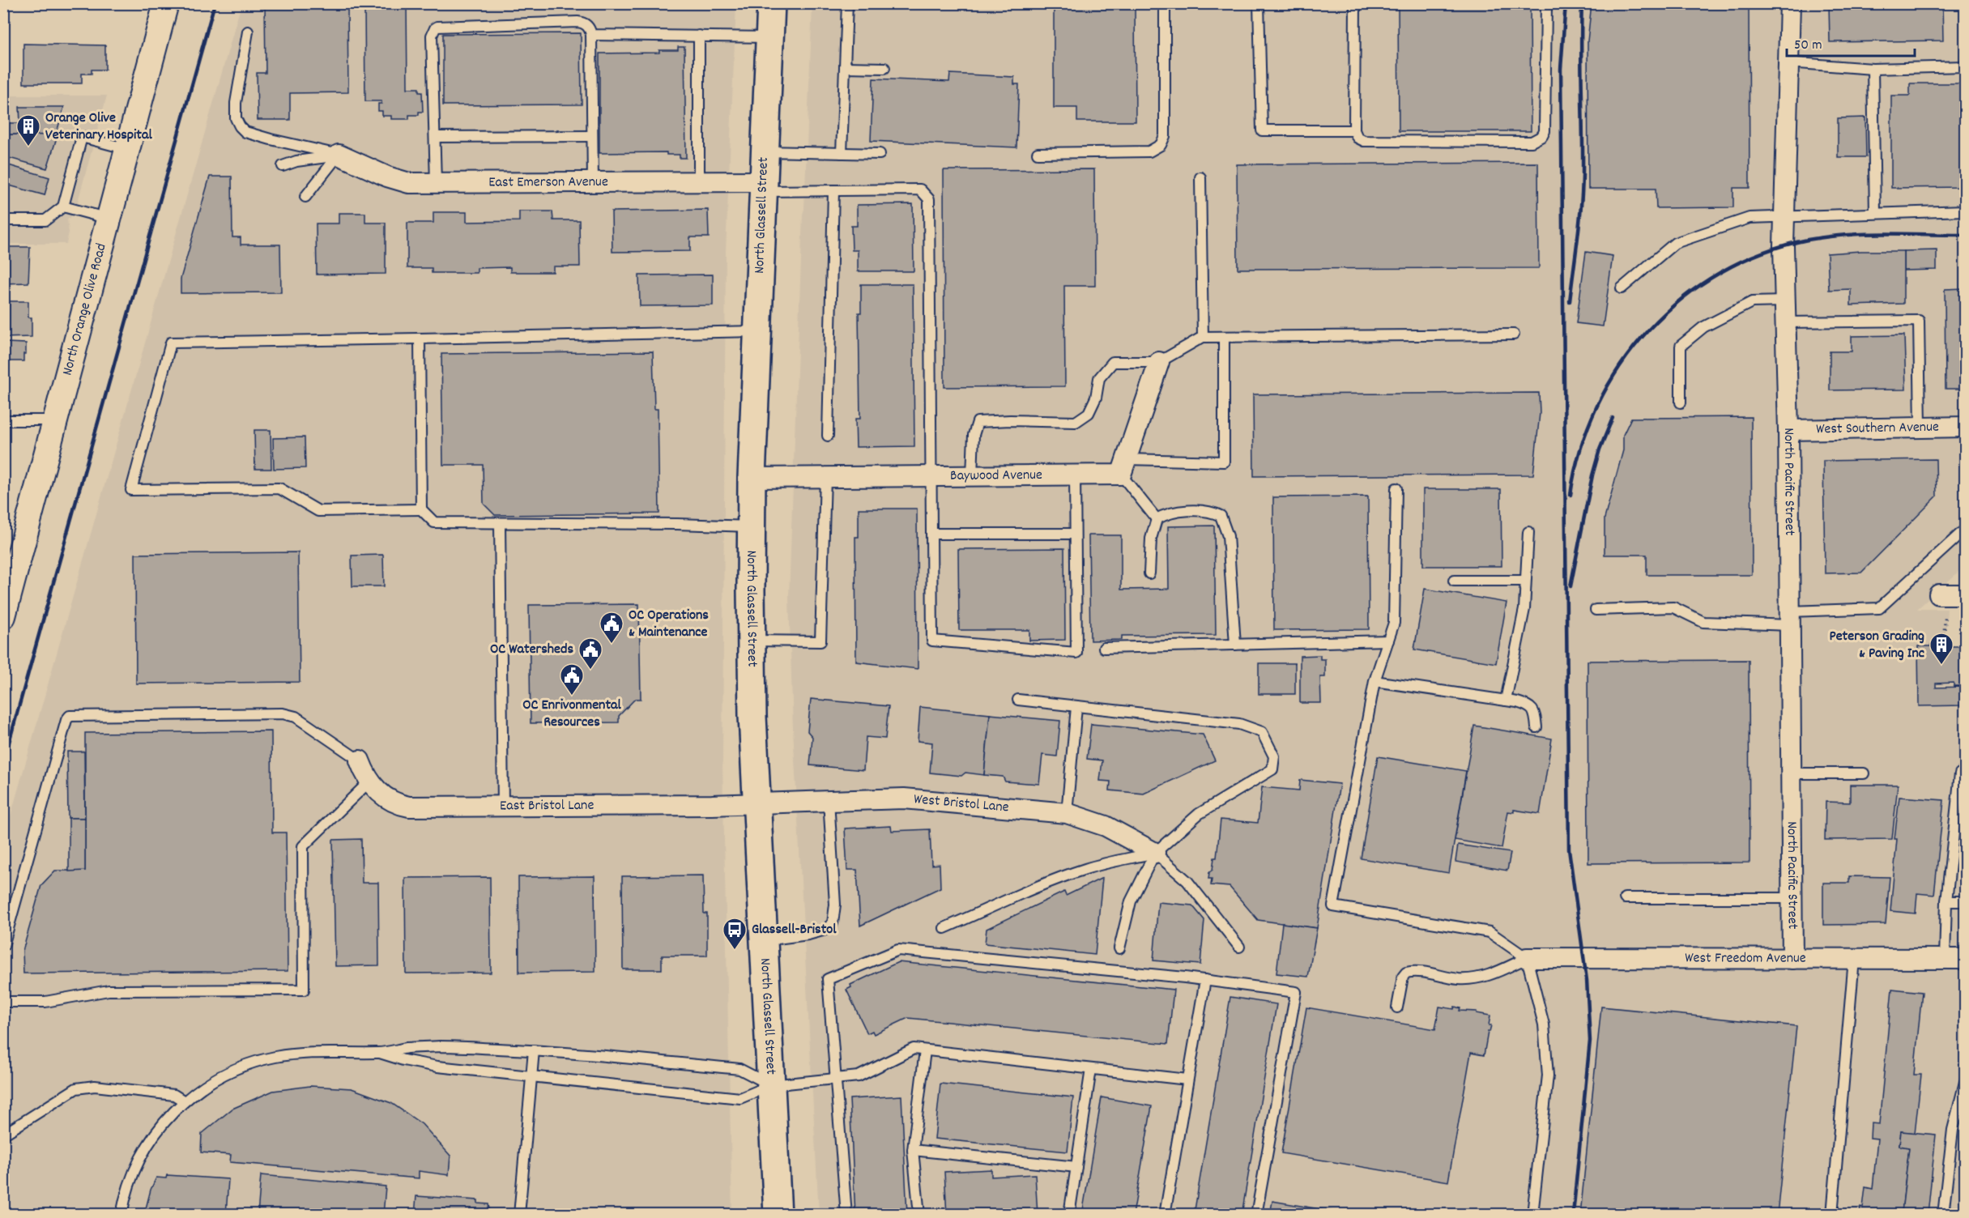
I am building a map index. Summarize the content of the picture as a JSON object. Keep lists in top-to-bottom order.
{
  "streets": {
    "main road": ["North Glassell Street"],
    "street": [
      "East Emerson Avenue",
      "North Orange Olive Road",
      "West Southern Avenue",
      "Baywood Avenue",
      "North Pacific Street",
      "West Bristol Lane",
      "East Bristol Lane",
      "West Freedom Avenue"
    ]
  },
  "crossings": [
    ["East Emerson Avenue", "North Glassell Street"],
    ["North Glassell Street", "Baywood Avenue"],
    ["North Glassell Street", "West Bristol Lane"],
    ["North Glassell Street", "East Bristol Lane"],
    ["West Southern Avenue", "North Pacific Street"],
    ["North Pacific Street", "West Freedom Avenue"],
    ["West Bristol Lane", "East Bristol Lane"]
  ],
  "places": {
    "building": ["Orange Olive Veterinary Hospital", "Peterson Grading & Paving Inc"],
    "public building": ["OC Operations & Maintenance", "OC Watersheds", "OC Enrivonmental Resources"],
    "bus stop": ["Glassell-Bristol"]
  },
  "scale_bar": "50 m"
}
